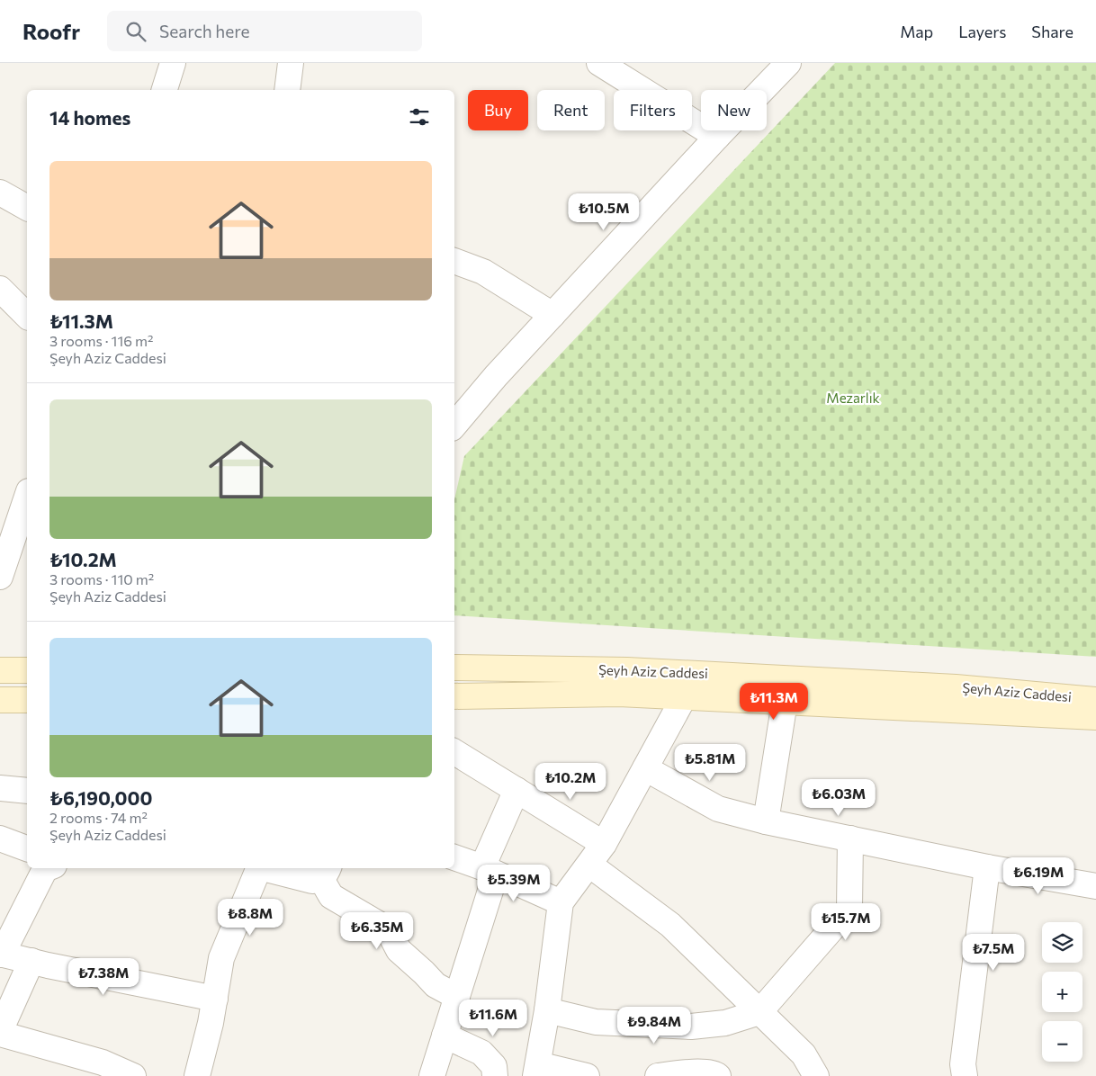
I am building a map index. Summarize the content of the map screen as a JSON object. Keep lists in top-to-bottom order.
{
  "streets": {
    "main road": ["Şeyh Aziz Caddesi"]
  },
  "parks": ["Mezarlık"],
  "page": {
    "header": "Roofr",
    "search": "Search here",
    "nav": ["Map", "Layers", "Share"],
    "chip": [
      "Buy",
      "Rent",
      "Filters",
      "New"
    ],
    "heading": "14 homes",
    "list": [
      {
        "name": "₺11.3M",
        "note": "3 rooms · 116 m² · Şeyh Aziz Caddesi"
      },
      {
        "name": "₺10.2M",
        "note": "3 rooms · 110 m² · Şeyh Aziz Caddesi"
      },
      {
        "name": "₺6,190,000",
        "note": "2 rooms · 74 m² · Şeyh Aziz Caddesi"
      }
    ],
    "price": [
      "₺10.5M",
      "₺11.3M",
      "₺5.81M",
      "₺10.2M",
      "₺6.03M",
      "₺6.19M",
      "₺5.39M",
      "₺8.8M",
      "₺15.7M",
      "₺6.35M",
      "₺7.5M",
      "₺7.38M",
      "₺11.6M",
      "₺9.84M"
    ],
    "map_buttons": ["+", "−"]
  }
}
